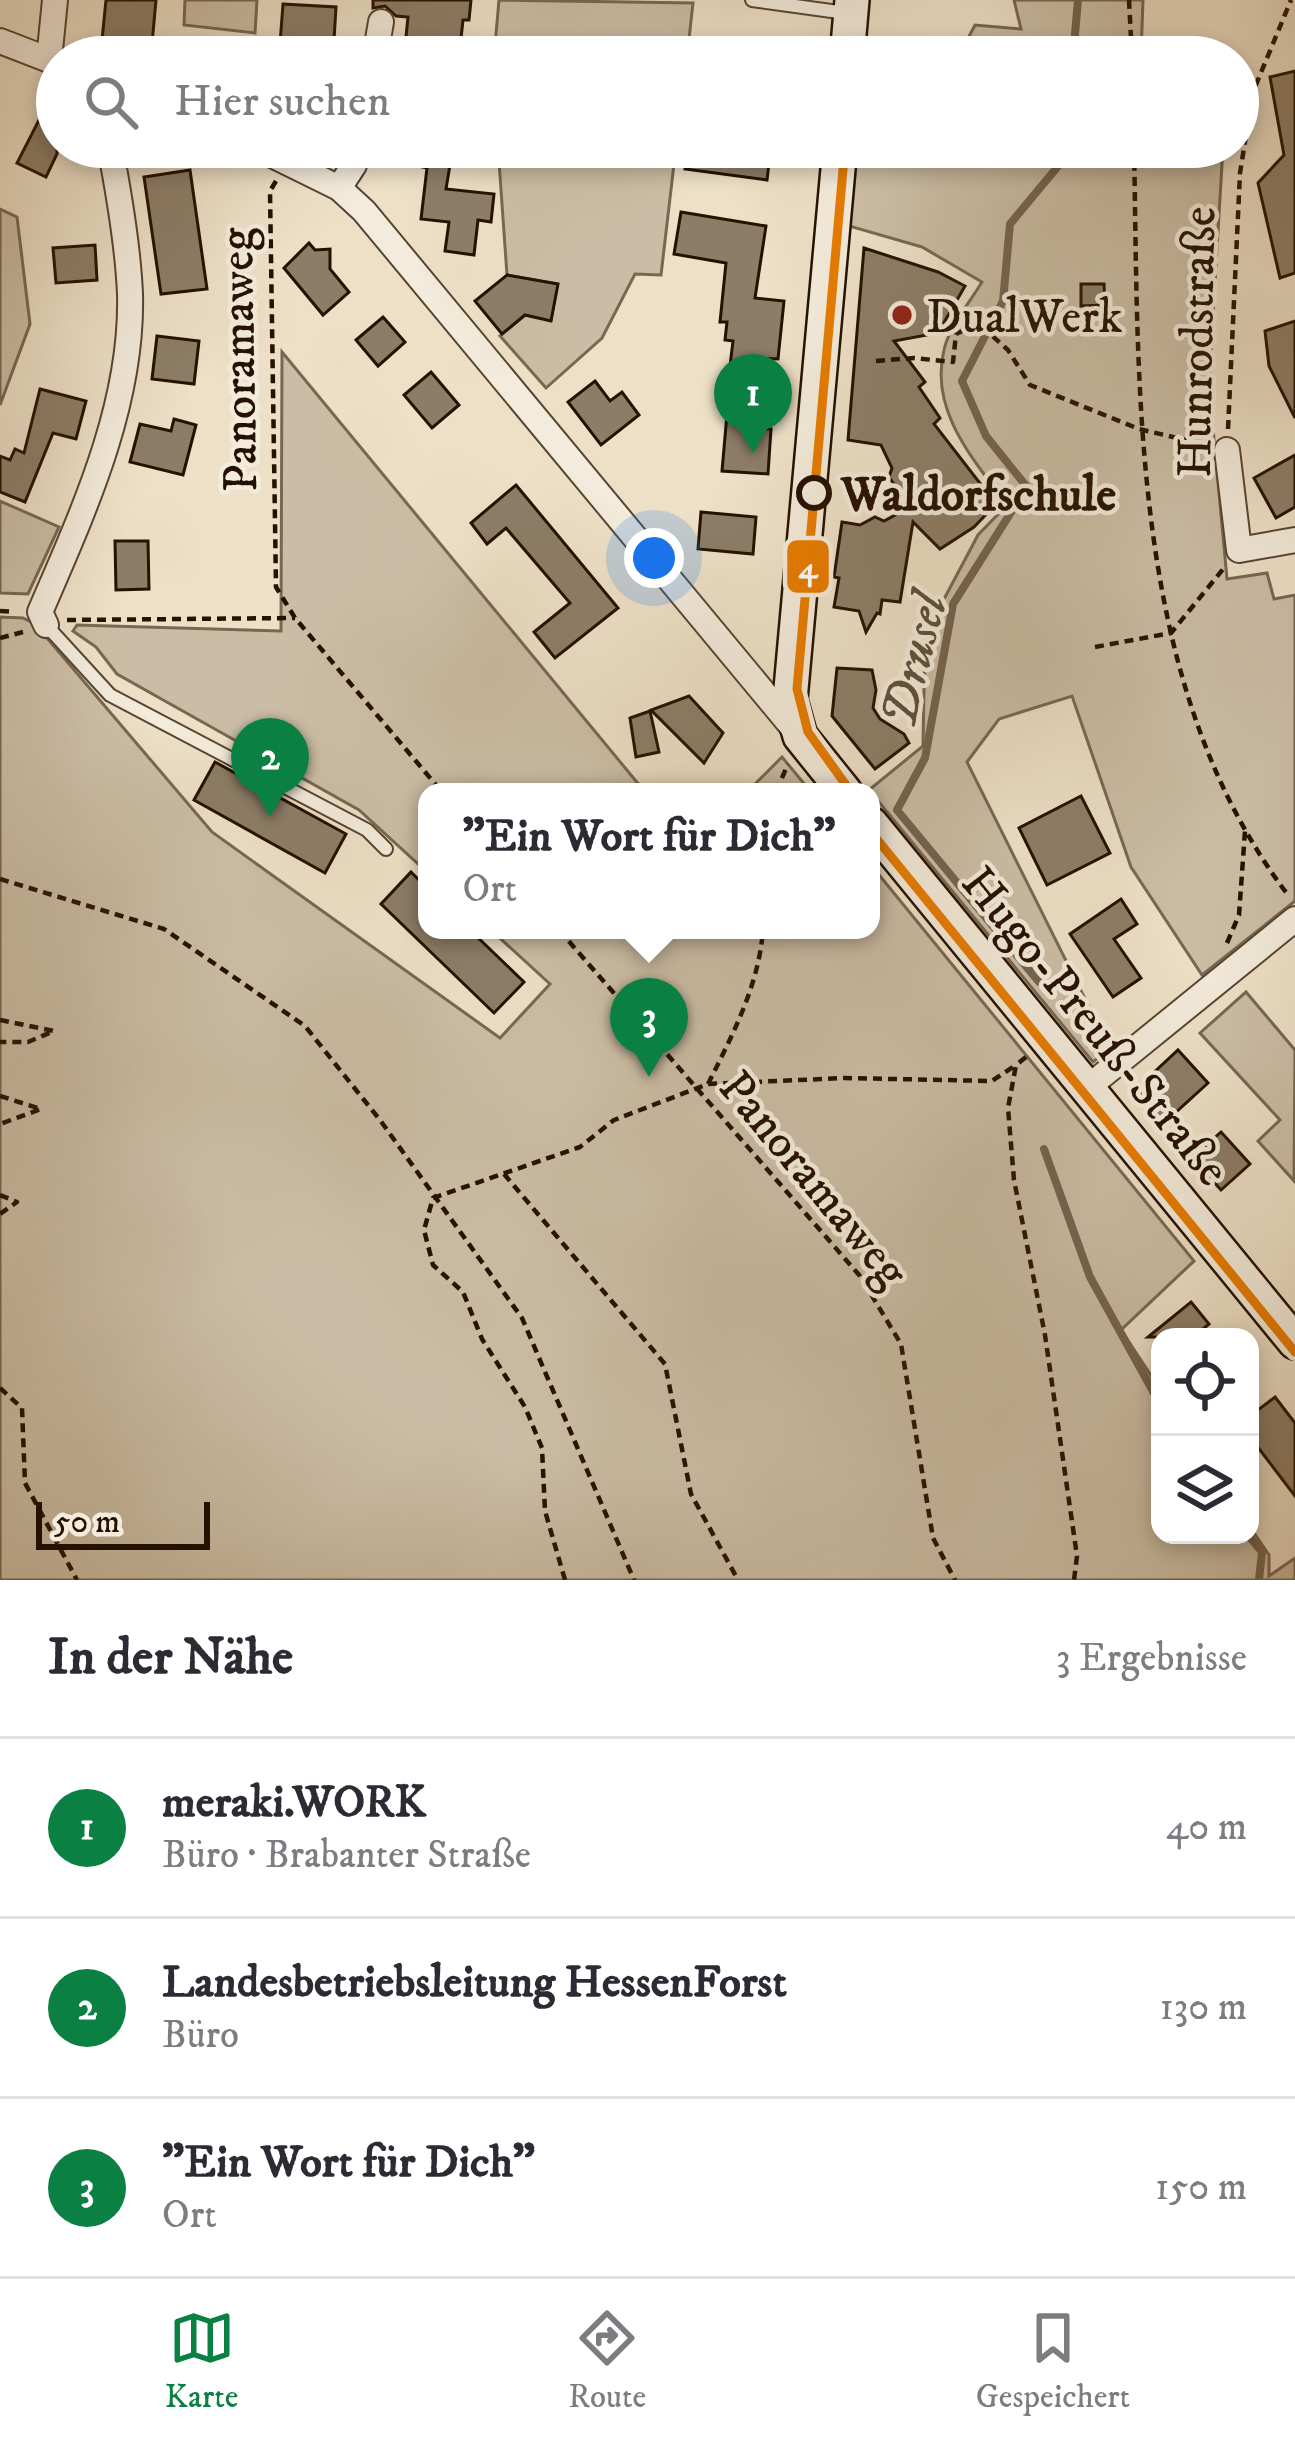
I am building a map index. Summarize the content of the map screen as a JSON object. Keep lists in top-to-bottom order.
{
  "streets": {
    "street": ["Hunrodstraße", "Hugo-Preuß-Straße"],
    "path": ["Panoramaweg"]
  },
  "water": ["Drusel"],
  "places": ["DualWerk", "Waldorfschule"],
  "lines": ["transit line 4"],
  "scale_bar": "50 m",
  "page": {
    "search": "Hier suchen",
    "pins": ["1", "2", "3"],
    "popup": ["\"Ein Wort für Dich\"", "Ort"],
    "scale": "50 m",
    "heading": ["In der Nähe", "3 Ergebnisse"],
    "list": [
      {
        "mark": "1",
        "name": "meraki.WORK",
        "note": "Büro · Brabanter Straße",
        "value": "40 m"
      },
      {
        "mark": "2",
        "name": "Landesbetriebsleitung HessenForst",
        "note": "Büro",
        "value": "130 m"
      },
      {
        "mark": "3",
        "name": "\"Ein Wort für Dich\"",
        "note": "Ort",
        "value": "150 m"
      }
    ],
    "nav": ["Karte", "Route", "Gespeichert"]
  }
}
